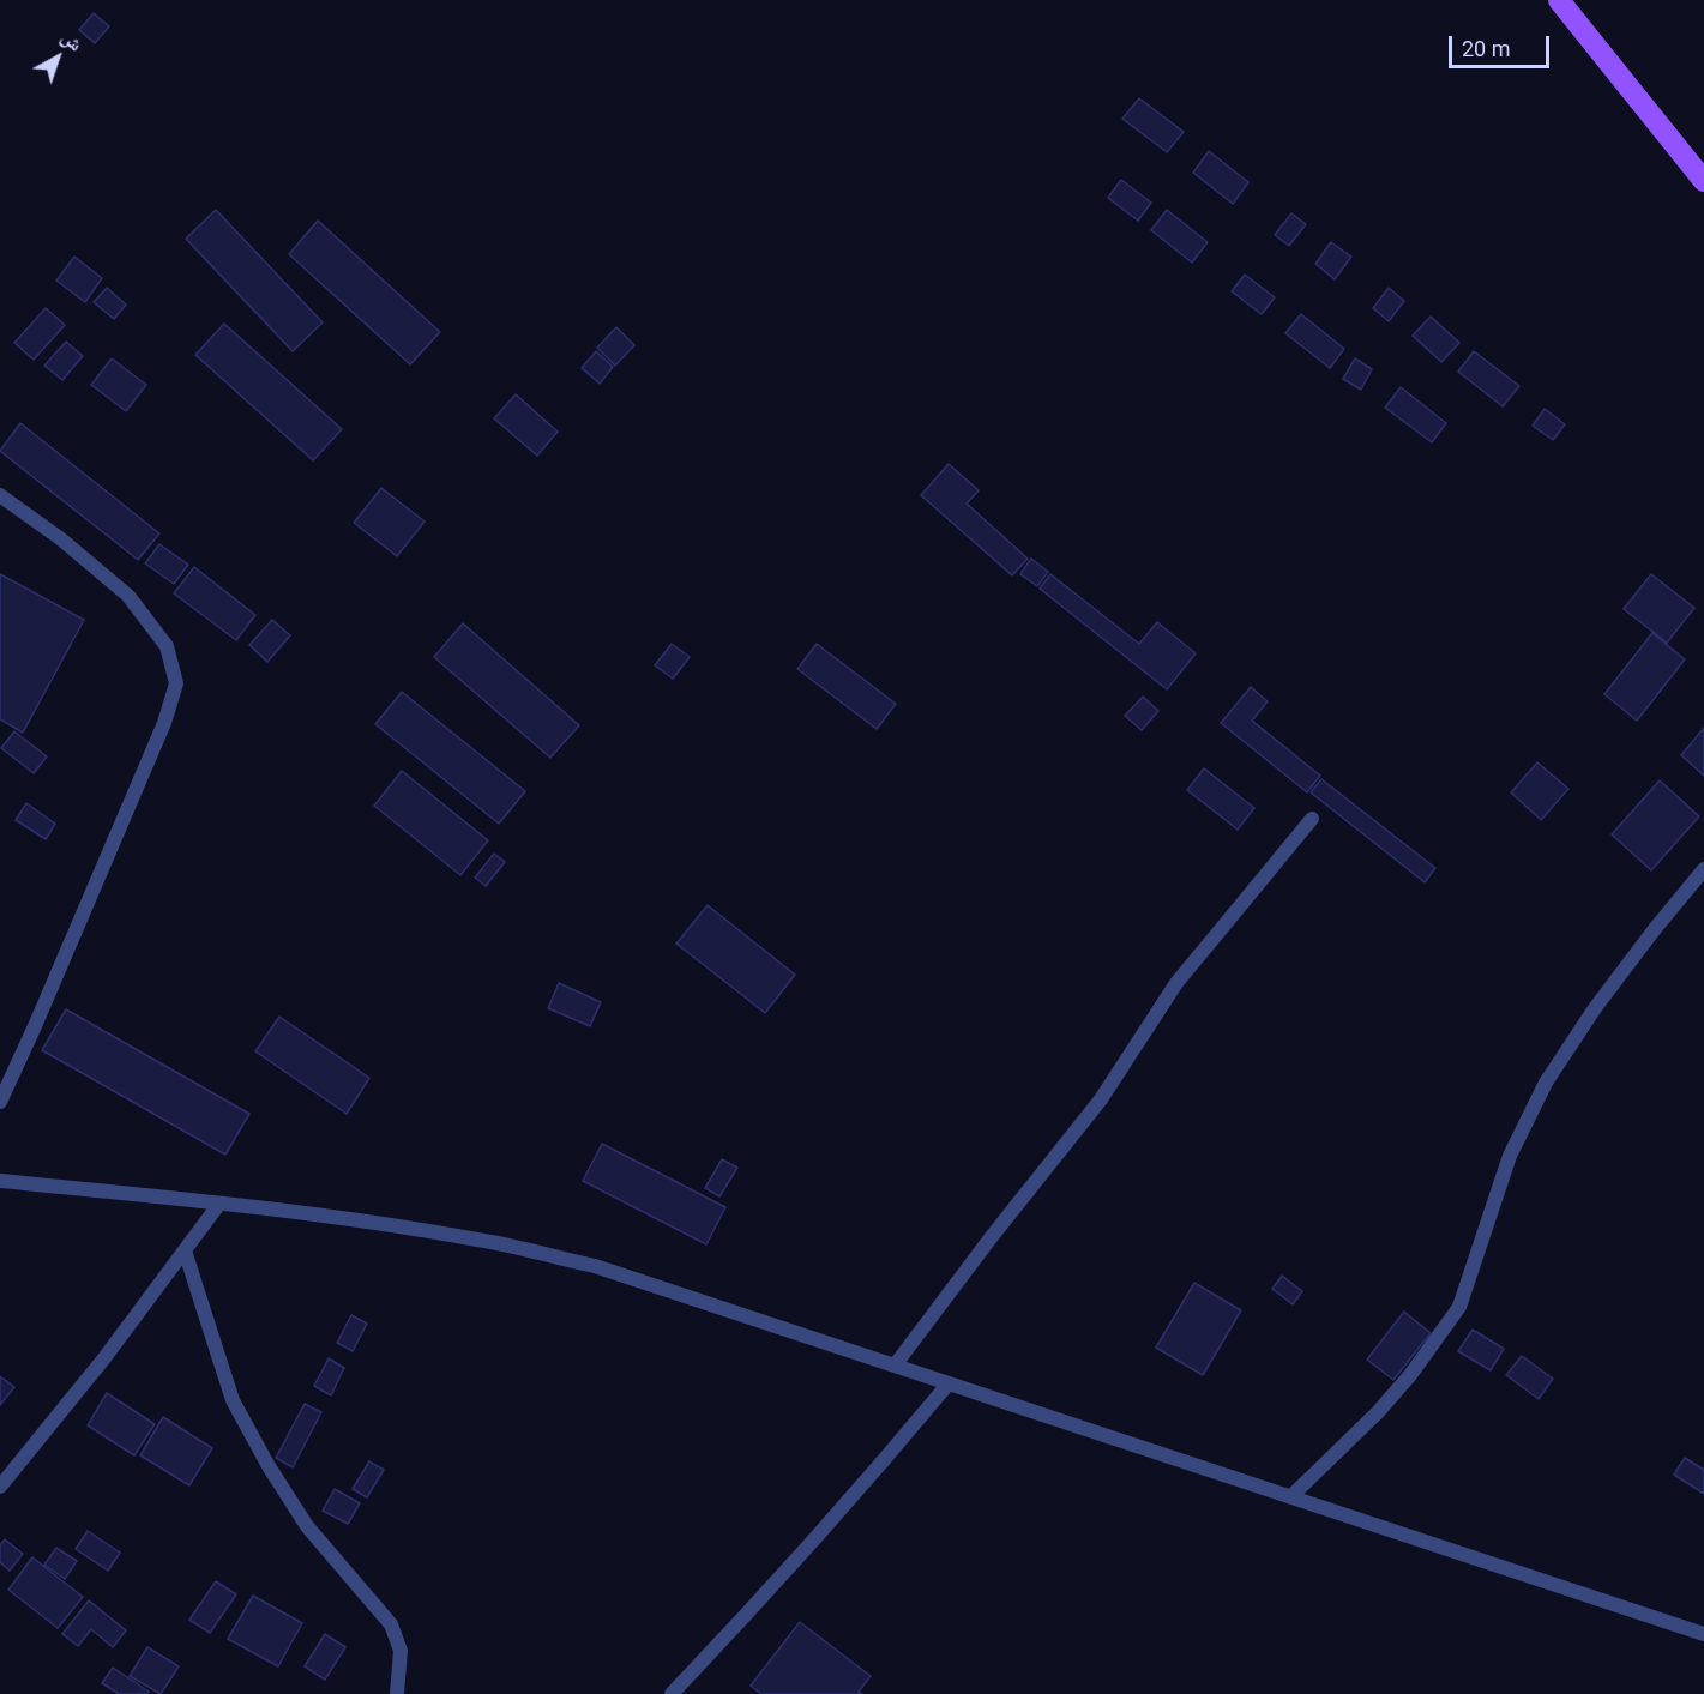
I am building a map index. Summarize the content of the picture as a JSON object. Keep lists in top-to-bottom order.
{
  "scale_bar": "20 m",
  "north": "top right"
}
